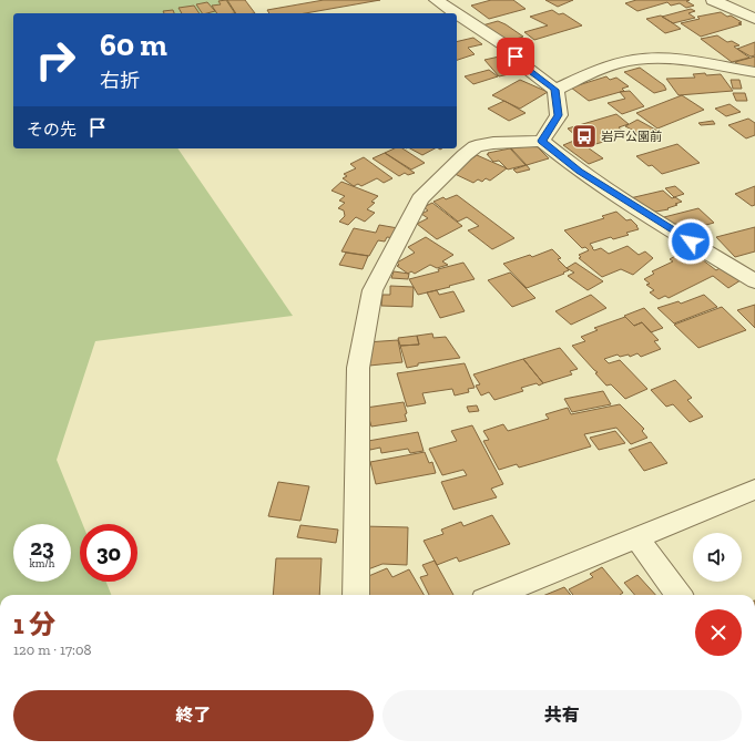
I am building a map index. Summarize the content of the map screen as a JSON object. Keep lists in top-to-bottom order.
{
  "places": {
    "bus stop": ["岩戸公園前"]
  },
  "page": {
    "turn": ["60 m", "右折"],
    "then": "その先",
    "speed": "23 km/h",
    "limit": "30",
    "heading": ["1 分", "120 m · 17:08"],
    "buttons": ["終了", "共有"]
  }
}
